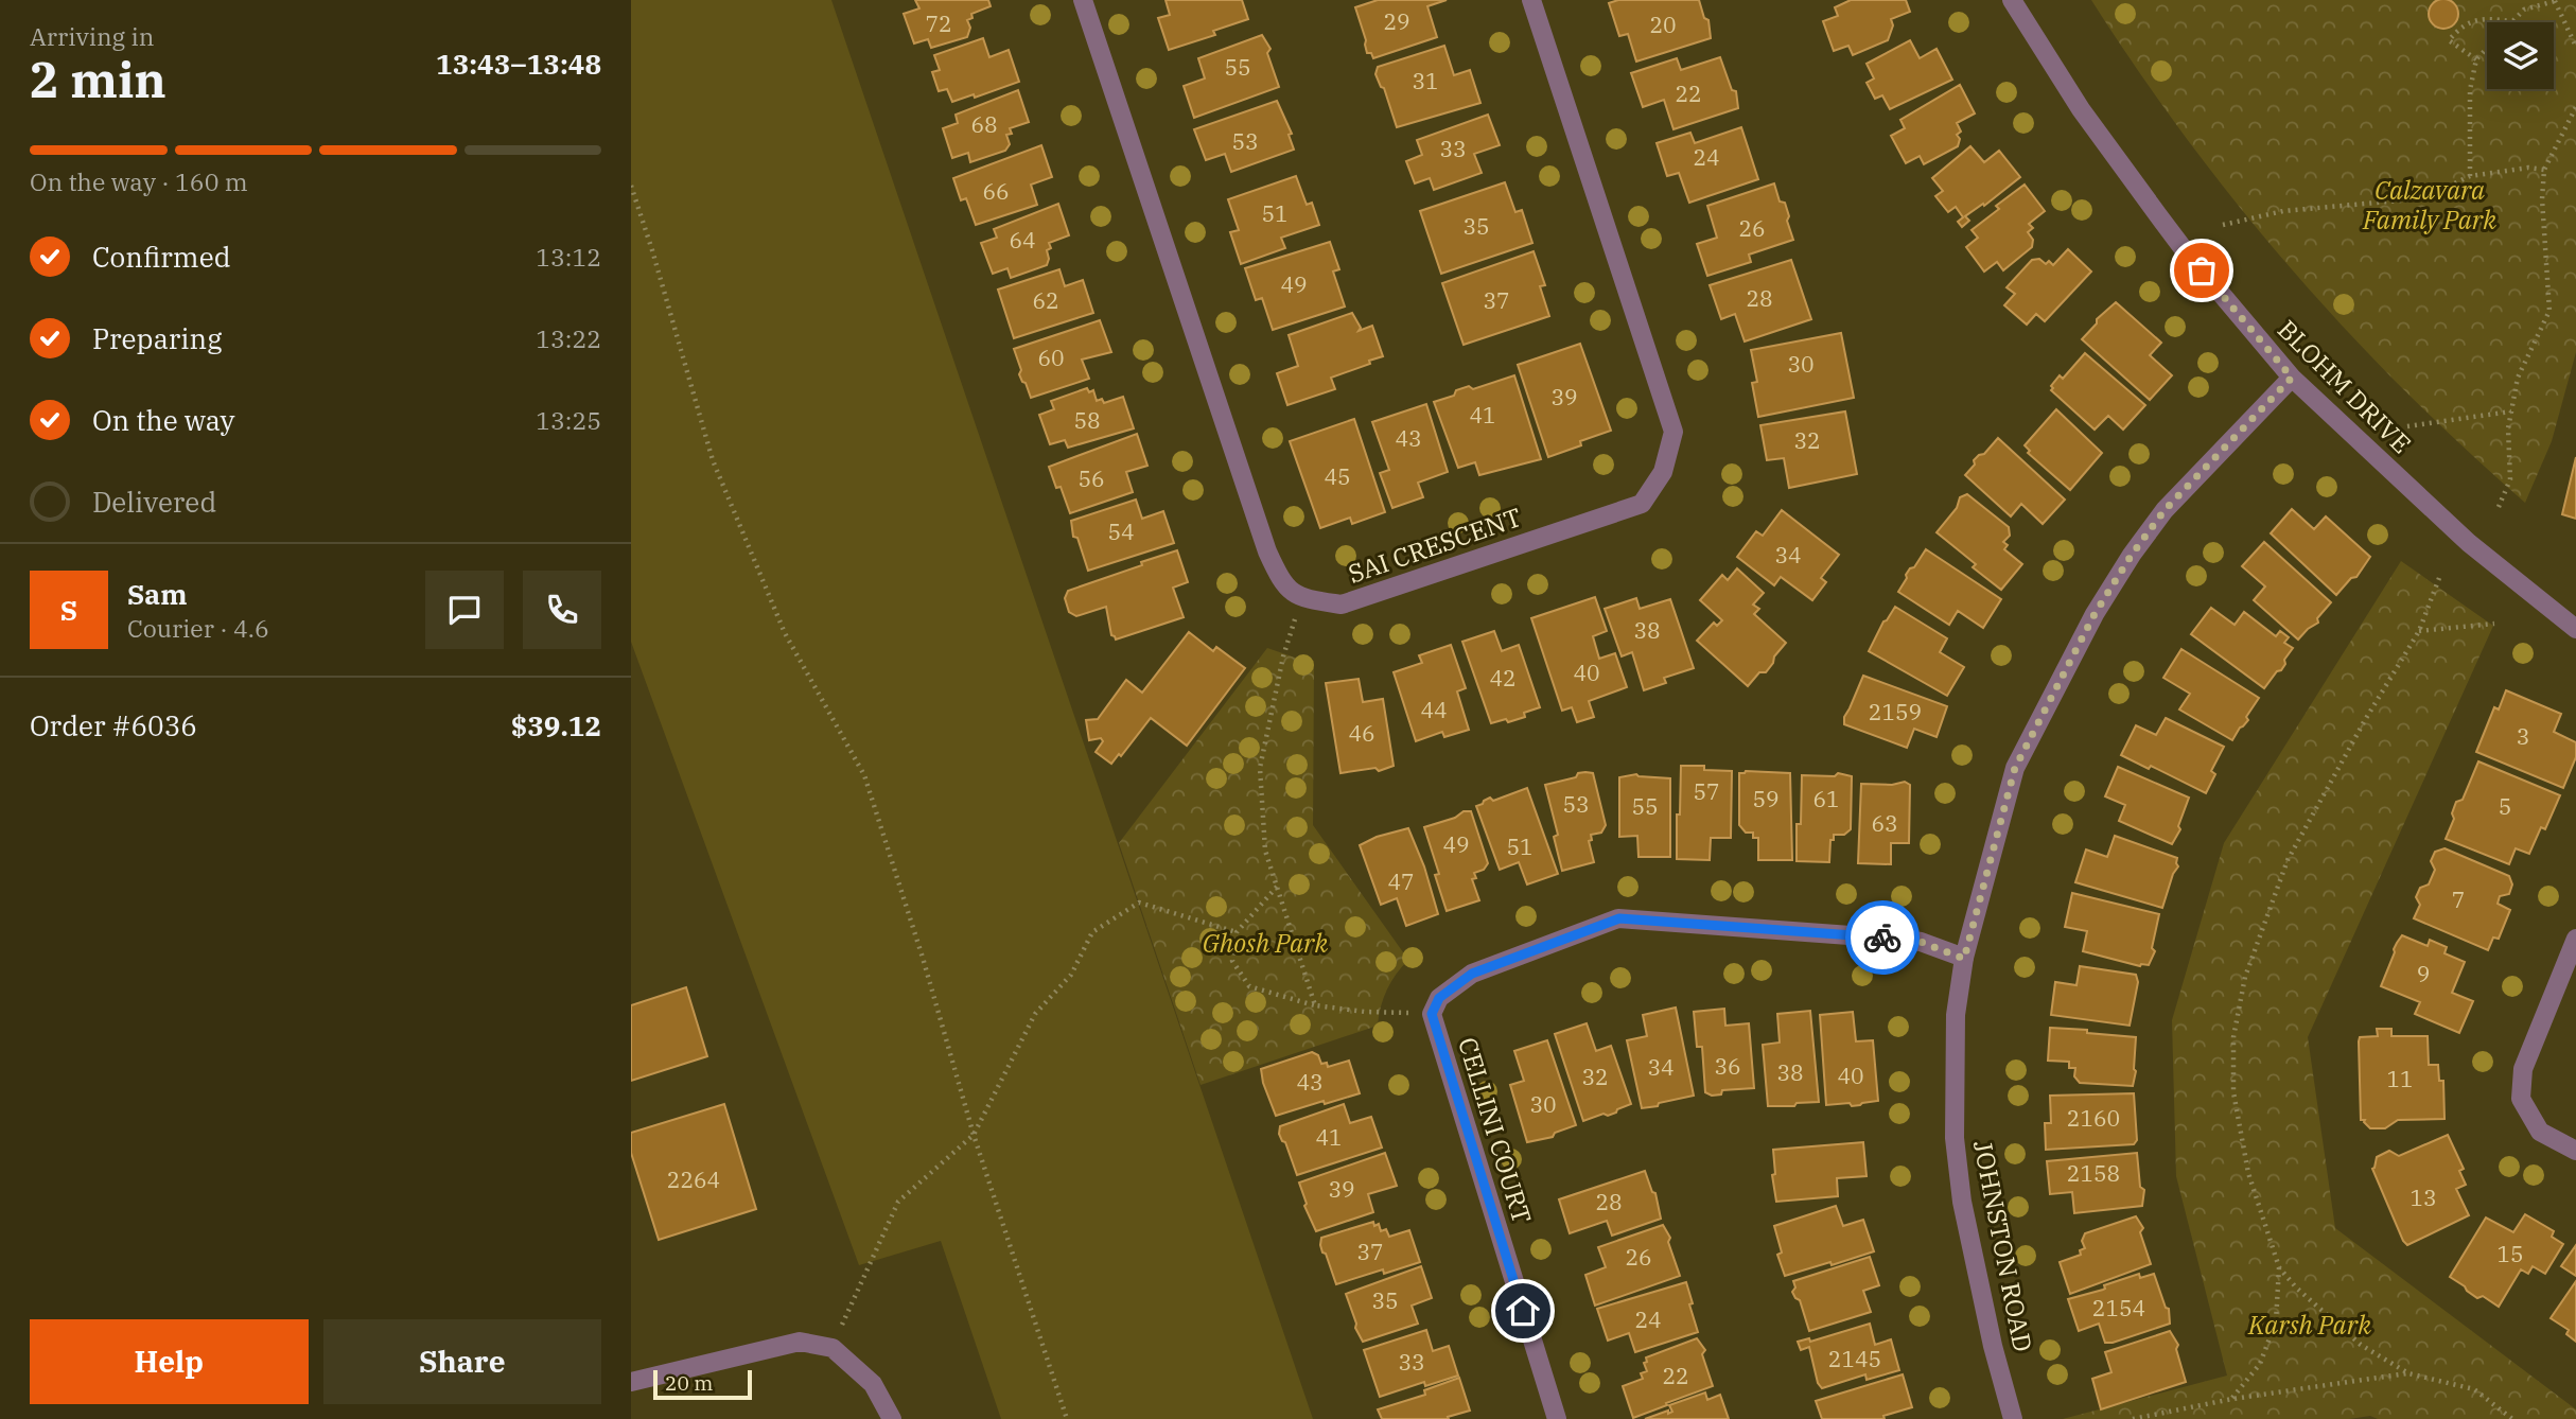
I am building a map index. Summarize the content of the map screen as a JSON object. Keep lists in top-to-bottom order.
{
  "streets": {
    "street": [
      "BLOHM DRIVE",
      "SAI CRESCENT",
      "CELLINI COURT",
      "JOHNSTON ROAD"
    ]
  },
  "crossings": [
    ["BLOHM DRIVE", "JOHNSTON ROAD"],
    ["CELLINI COURT", "JOHNSTON ROAD"]
  ],
  "parks": ["Calzavara Family Park", "Ghosh Park", "Karsh Park"],
  "house_numbers": [
    "29",
    "72",
    "20",
    "55",
    "31",
    "22",
    "68",
    "53",
    "33",
    "24",
    "66",
    "51",
    "35",
    "26",
    "64",
    "49",
    "28",
    "62",
    "37",
    "60",
    "30",
    "39",
    "41",
    "58",
    "43",
    "32",
    "45",
    "56",
    "54",
    "34",
    "38",
    "40",
    "42",
    "44",
    "2159",
    "46",
    "3",
    "57",
    "59",
    "61",
    "53",
    "55",
    "5",
    "63",
    "49",
    "51",
    "47",
    "7",
    "9",
    "36",
    "34",
    "38",
    "40",
    "32",
    "11",
    "43",
    "30",
    "2160",
    "41",
    "2158",
    "2264",
    "39",
    "13",
    "28",
    "37",
    "15",
    "26",
    "35",
    "2154",
    "24",
    "2145",
    "33",
    "22"
  ],
  "scale_bar": "20 m",
  "page": {
    "heading": ["2 min", "Arriving in", "13:43–13:48"],
    "panel": [
      "Sam",
      "Courier · 4.6",
      "Order #6036",
      "$39.12"
    ],
    "bar": "On the way · 160 m",
    "list": [
      ["Confirmed", "13:12"],
      ["Preparing", "13:22"],
      ["On the way", "13:25"],
      "Delivered"
    ],
    "round": "S",
    "buttons": ["Help", "Share"],
    "scale": "20 m"
  }
}
